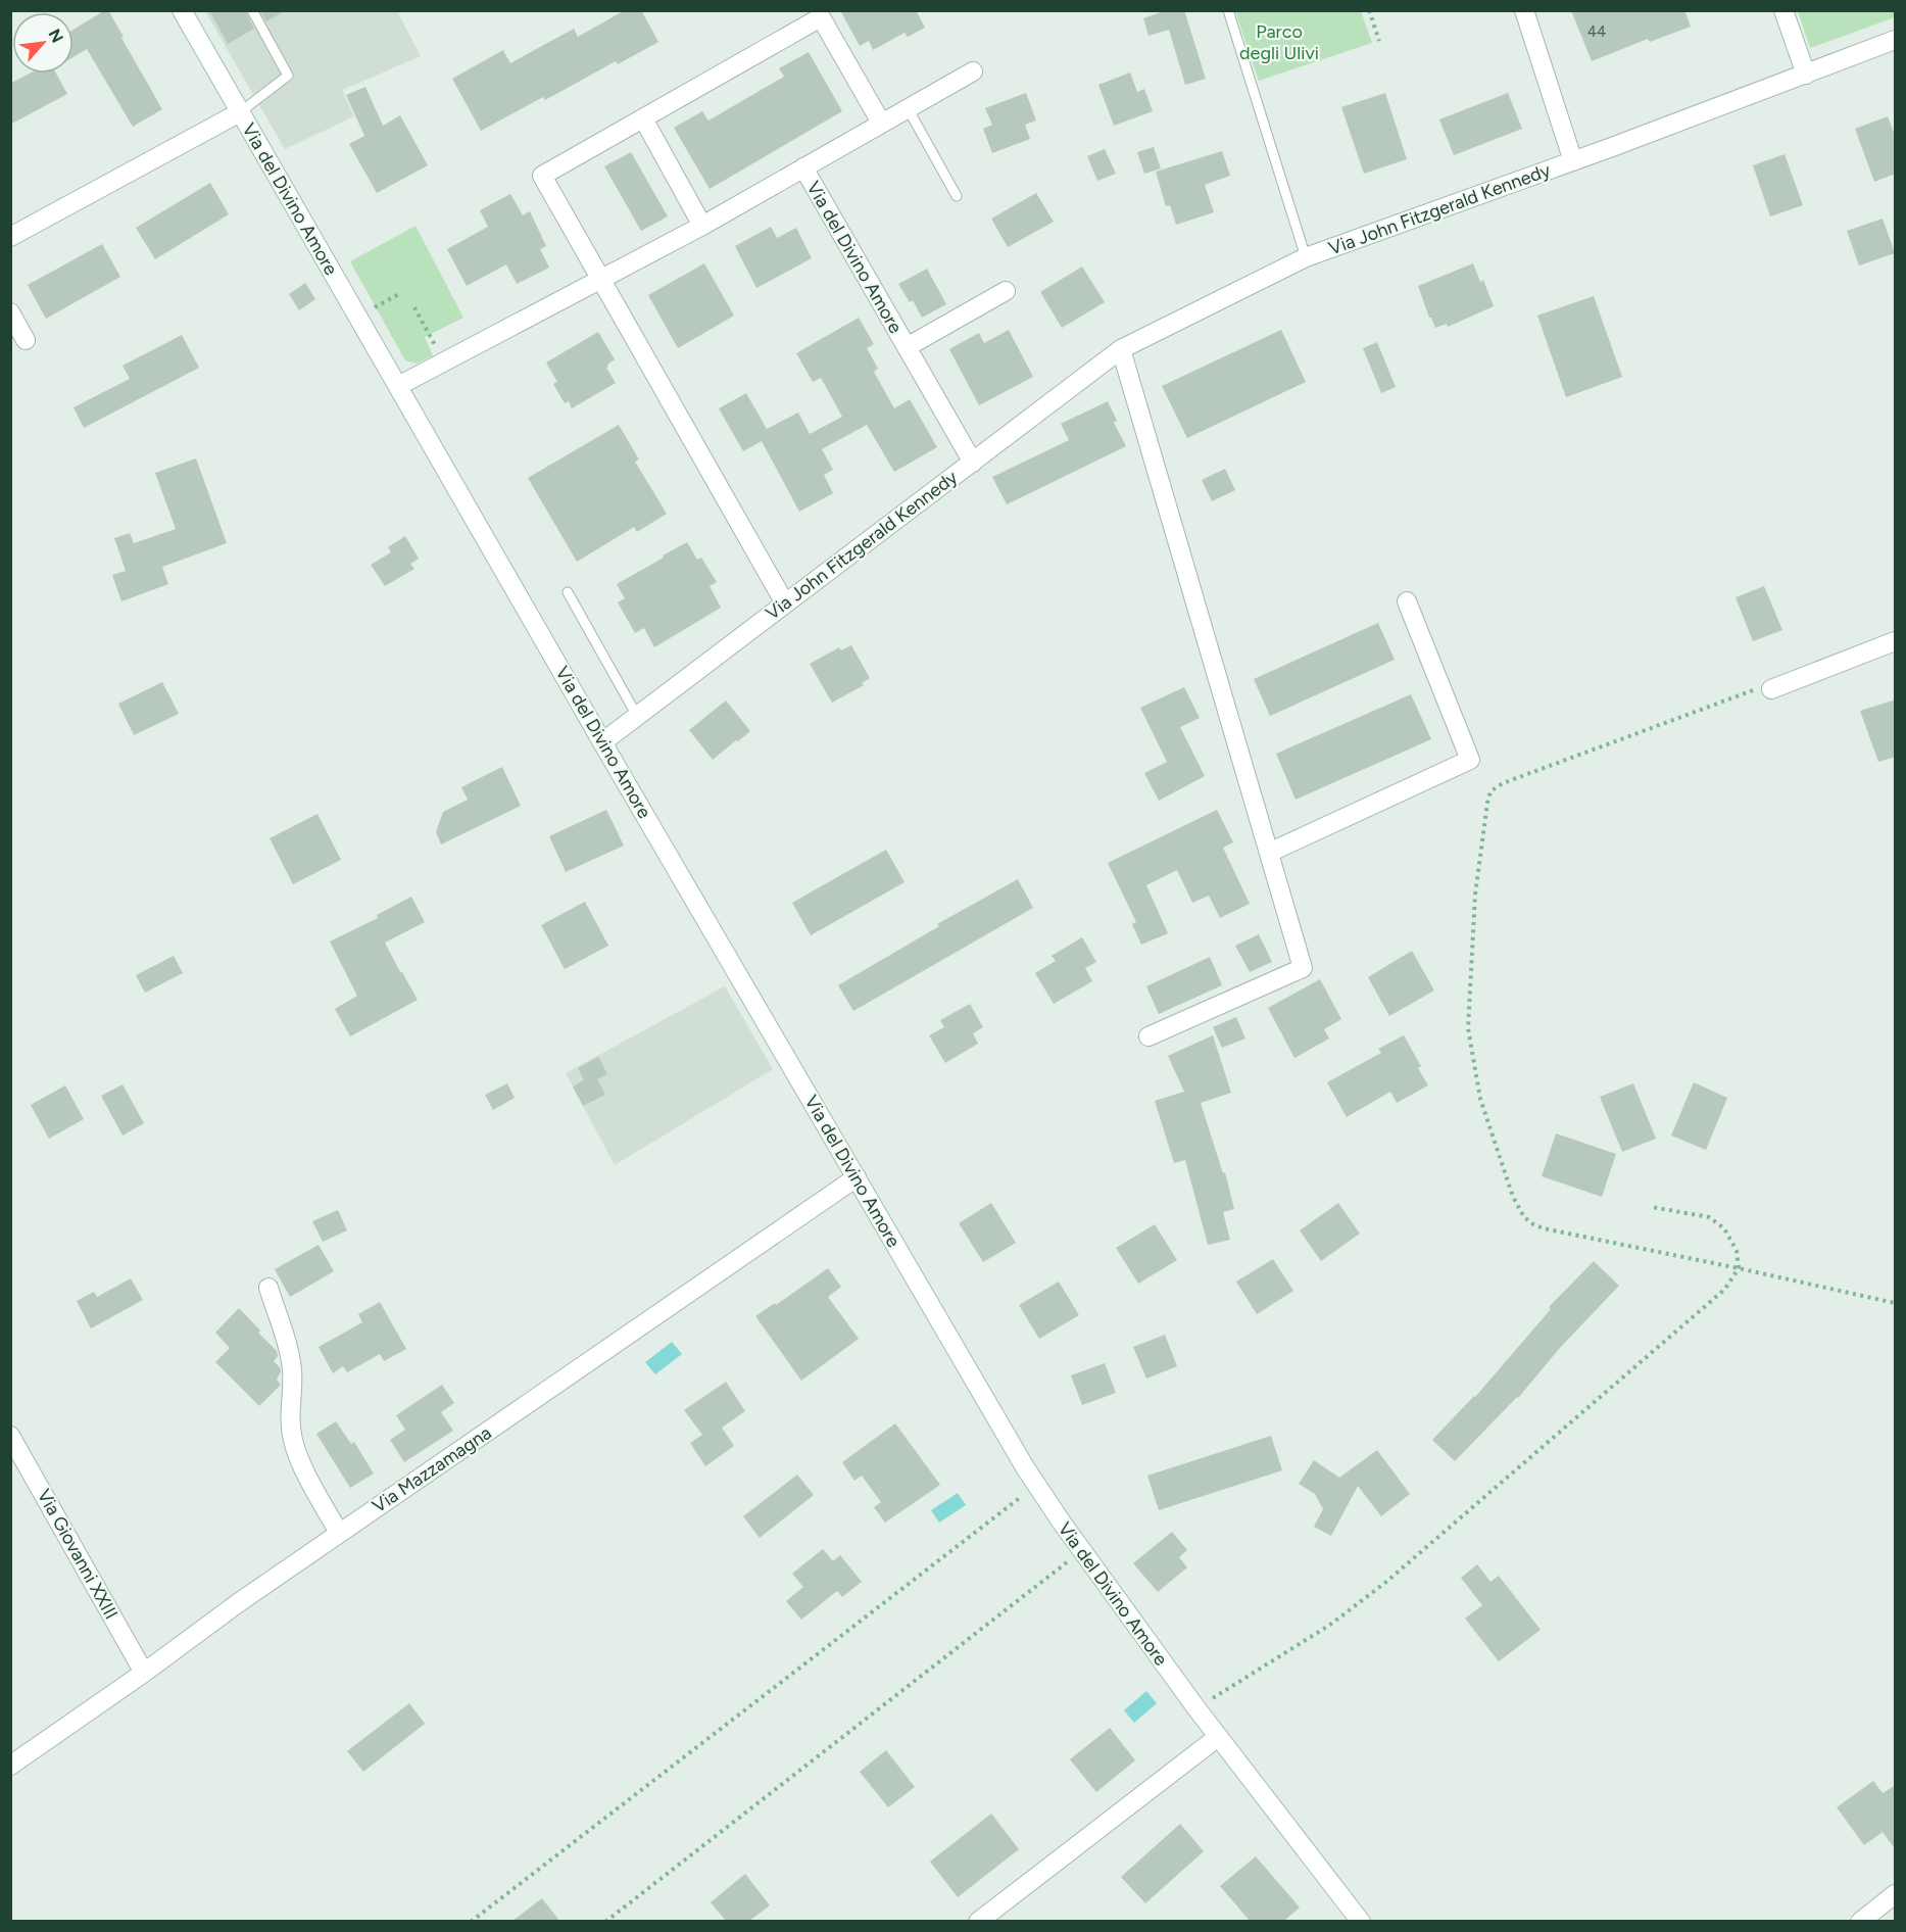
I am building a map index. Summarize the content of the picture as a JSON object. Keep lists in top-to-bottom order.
{
  "streets": {
    "street": [
      "Via del Divino Amore",
      "Via John Fitzgerald Kennedy",
      "Via Mazzamagna",
      "Via Giovanni XXIII"
    ]
  },
  "crossings": [
    ["Via del Divino Amore", "Via John Fitzgerald Kennedy"],
    ["Via del Divino Amore", "Via Mazzamagna"],
    ["Via Mazzamagna", "Via Giovanni XXIII"]
  ],
  "parks": ["Parco degli Ulivi"],
  "house_numbers": ["44"],
  "north": "top right"
}
